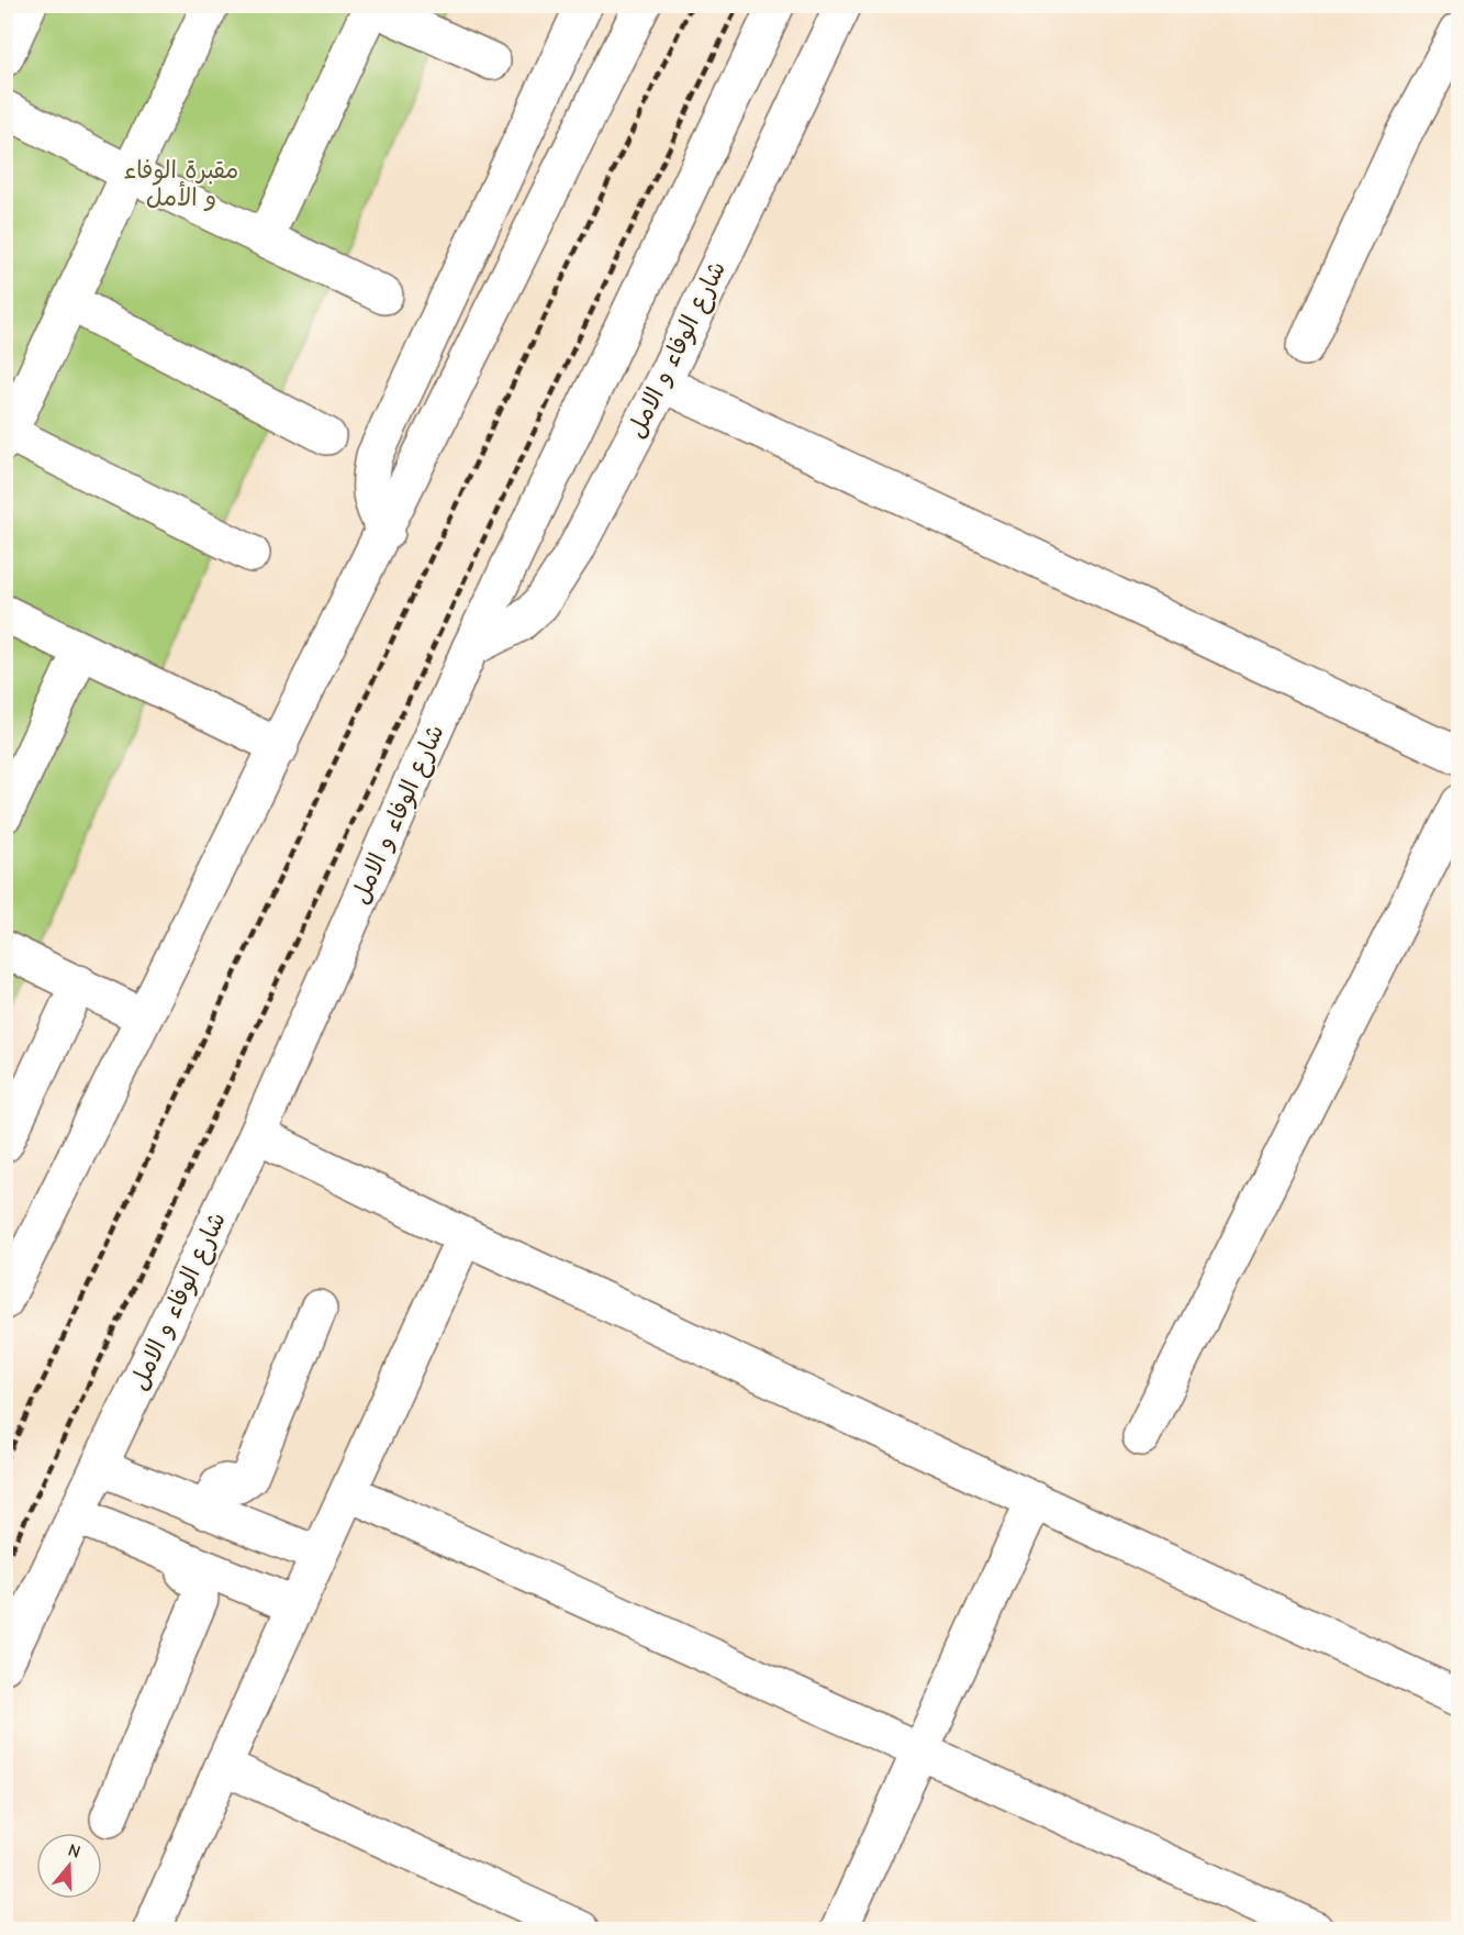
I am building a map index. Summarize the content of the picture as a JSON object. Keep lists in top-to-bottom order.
{
  "streets": {
    "street": ["شارع الوفاء و الامل"]
  },
  "parks": ["مقبرة الوفاء و الأمل"],
  "north": "top"
}
